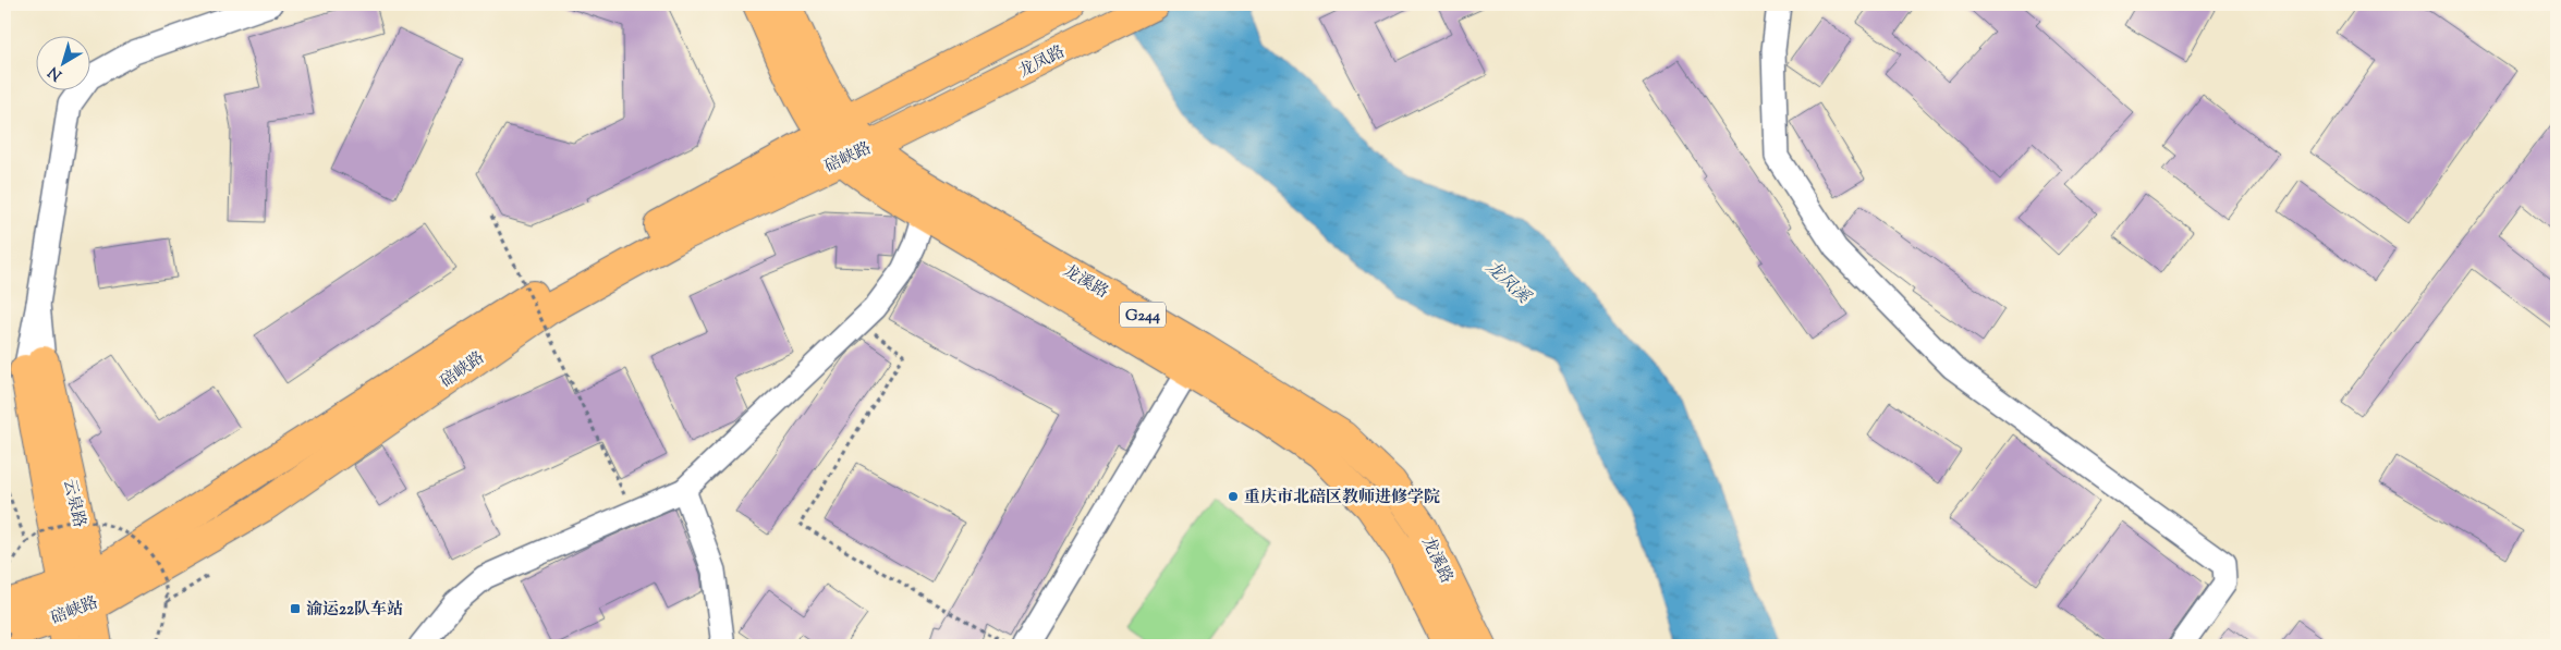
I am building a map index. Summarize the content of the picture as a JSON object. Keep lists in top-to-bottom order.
{
  "streets": {
    "main road": [
      "龙凤路",
      "碚峡路",
      "龙溪路",
      "G244",
      "云泉路"
    ]
  },
  "crossings": [
    ["龙凤路", "碚峡路"],
    ["碚峡路", "龙溪路"],
    ["碚峡路", "云泉路"]
  ],
  "water": ["龙凤溪"],
  "places": {
    "other": ["重庆市北碚区教师进修学院"],
    "transit": ["渝运22队车站"]
  },
  "north": "bottom left"
}
